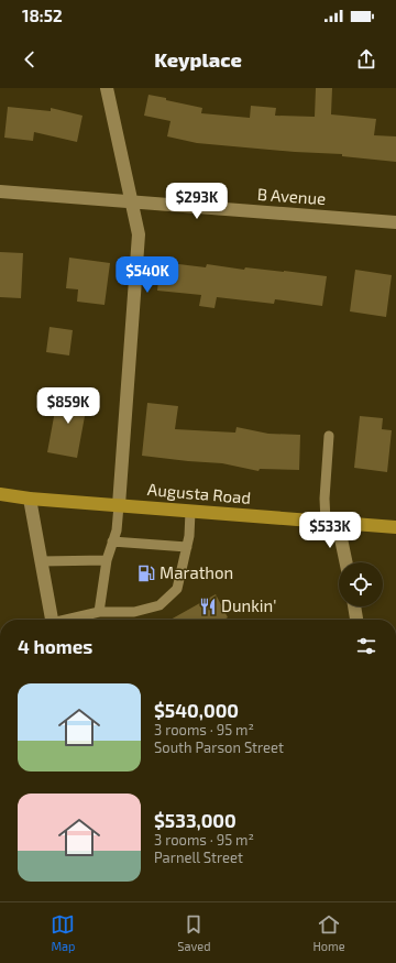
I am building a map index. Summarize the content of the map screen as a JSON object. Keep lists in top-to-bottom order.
{
  "streets": {
    "main road": ["Augusta Road"],
    "street": ["B Avenue"]
  },
  "places": {
    "fuel station": ["Marathon"],
    "restaurant": ["Dunkin'"]
  },
  "page": {
    "status": "18:52",
    "header": "Keyplace",
    "price": [
      "$293K",
      "$540K",
      "$859K",
      "$533K"
    ],
    "heading": "4 homes",
    "list": [
      {
        "name": "$540,000",
        "note": "3 rooms · 95 m² · South Parson Street"
      },
      {
        "name": "$533,000",
        "note": "3 rooms · 95 m² · Parnell Street"
      }
    ],
    "tabs": ["Map", "Saved", "Home"]
  }
}
